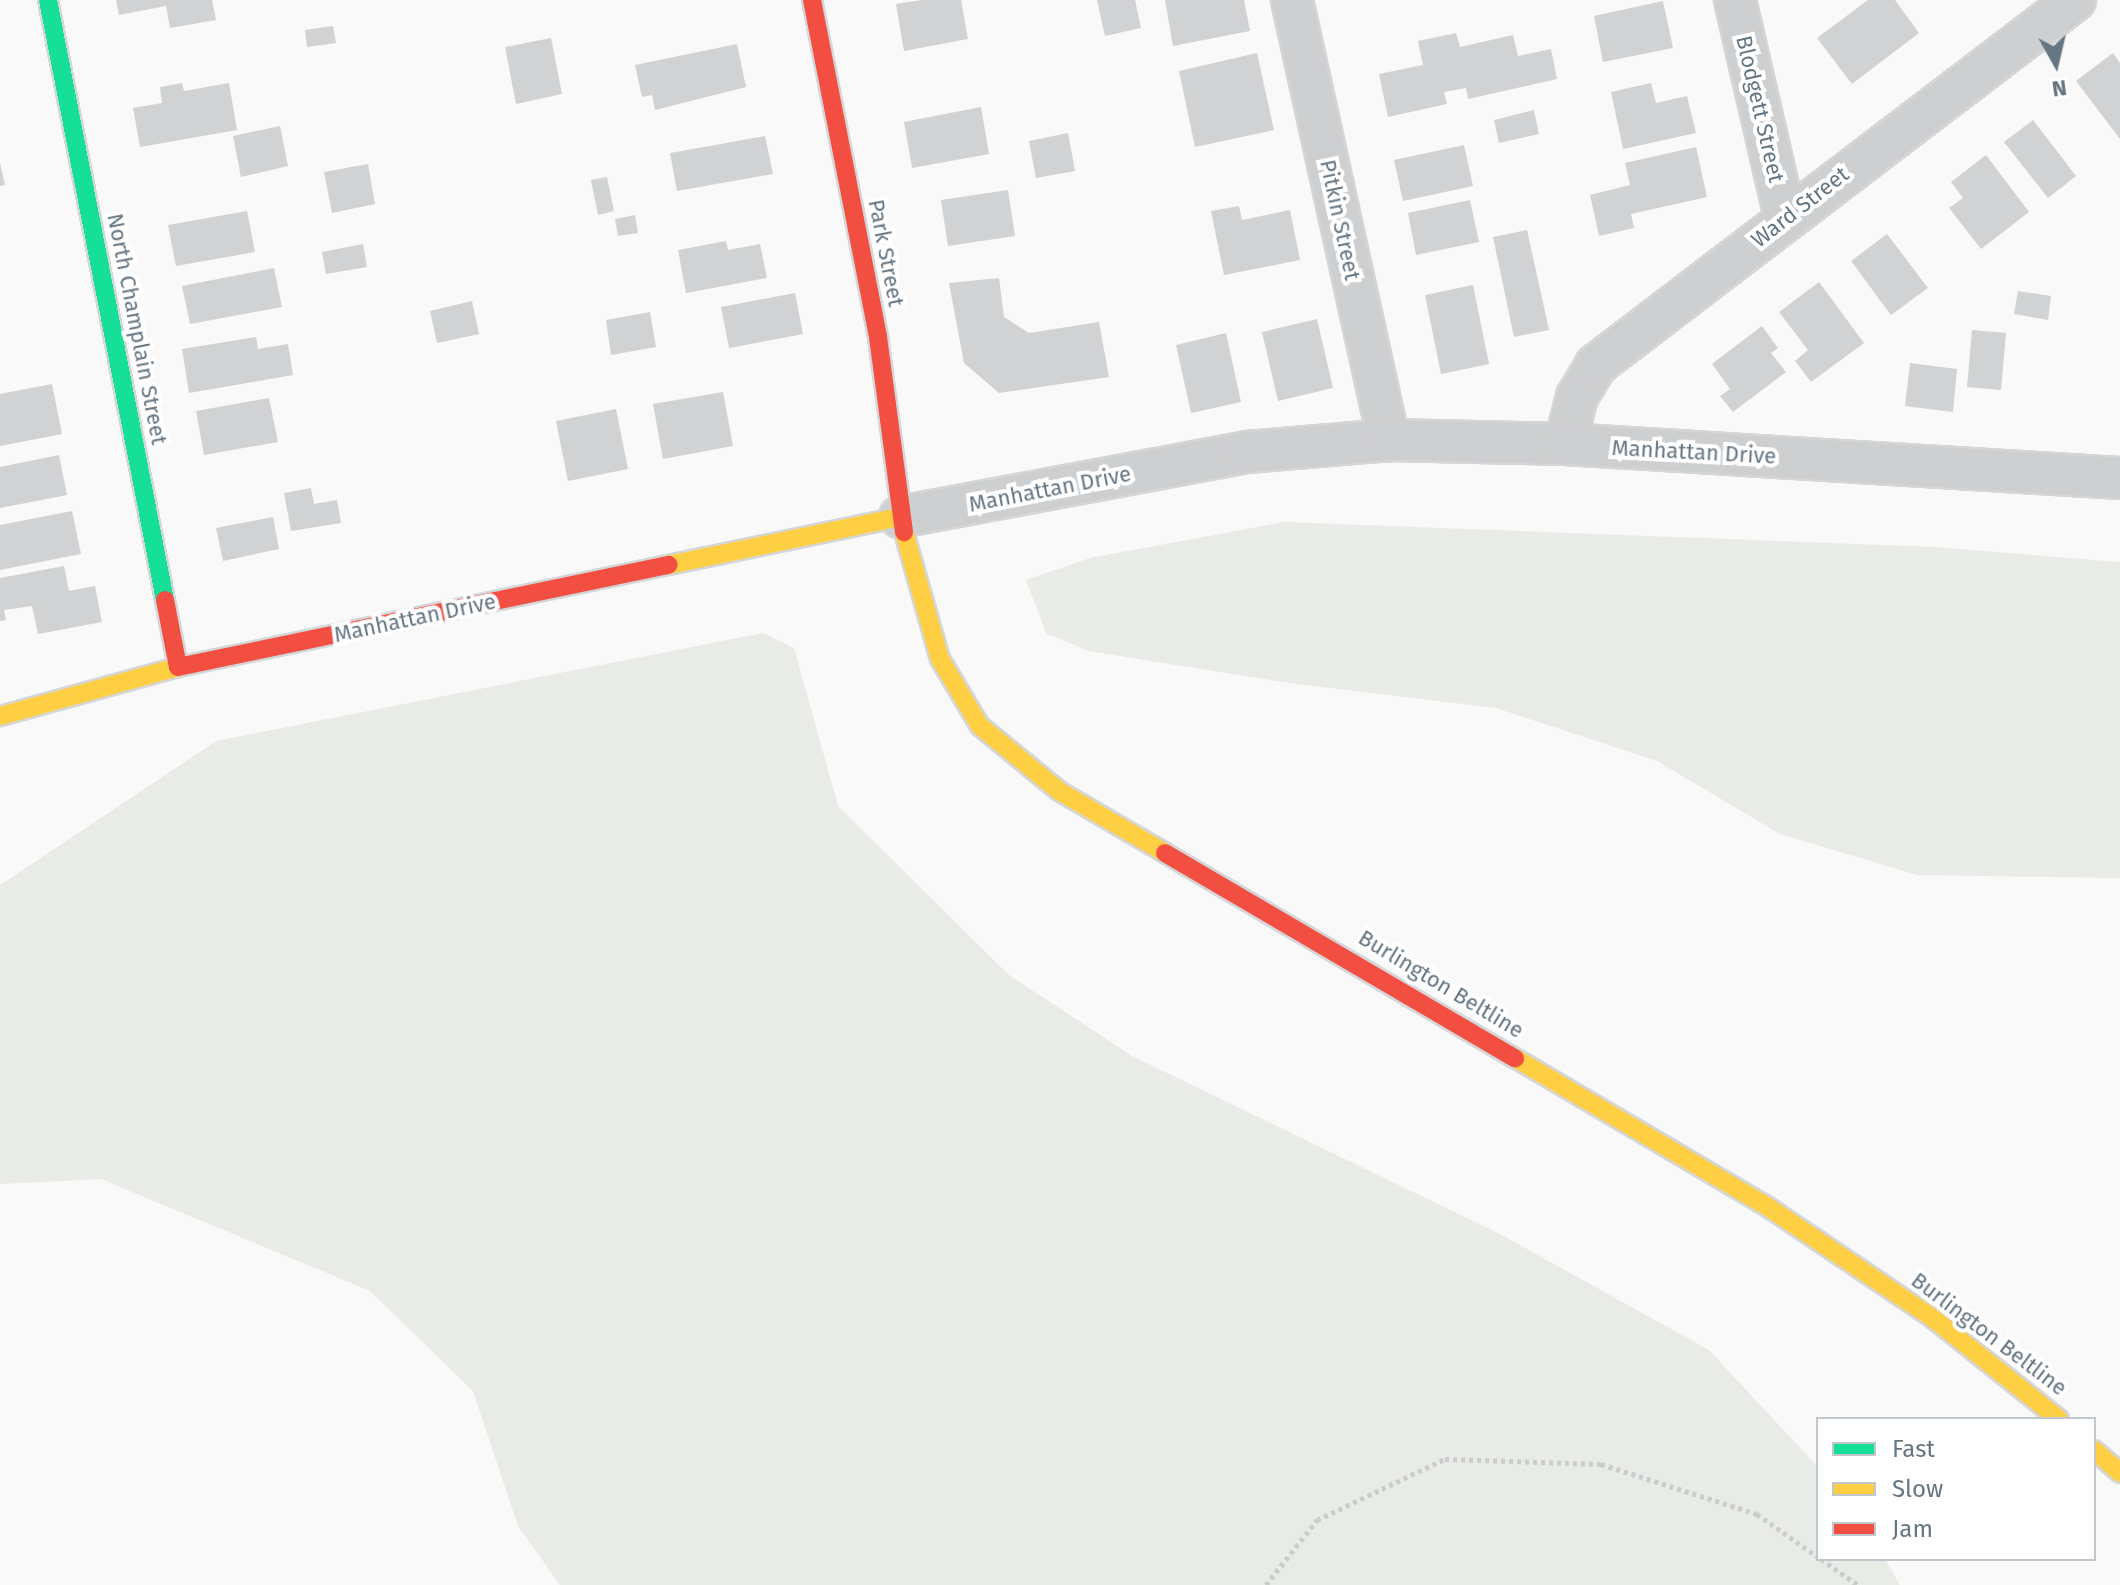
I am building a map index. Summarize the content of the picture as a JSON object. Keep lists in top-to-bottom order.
{
  "streets": {
    "main road": [
      "Park Street",
      "North Champlain Street",
      "Manhattan Drive",
      "Burlington Beltline"
    ],
    "street": ["Blodgett Street", "Ward Street", "Pitkin Street"]
  },
  "crossings": [
    ["Blodgett Street", "Ward Street"],
    ["Ward Street", "Manhattan Drive"],
    ["Pitkin Street", "Manhattan Drive"],
    ["Park Street", "Manhattan Drive"],
    ["Park Street", "Burlington Beltline"],
    ["North Champlain Street", "Manhattan Drive"],
    ["Manhattan Drive", "Burlington Beltline"]
  ],
  "legend": ["Fast", "Slow", "Jam"],
  "north": "bottom"
}
